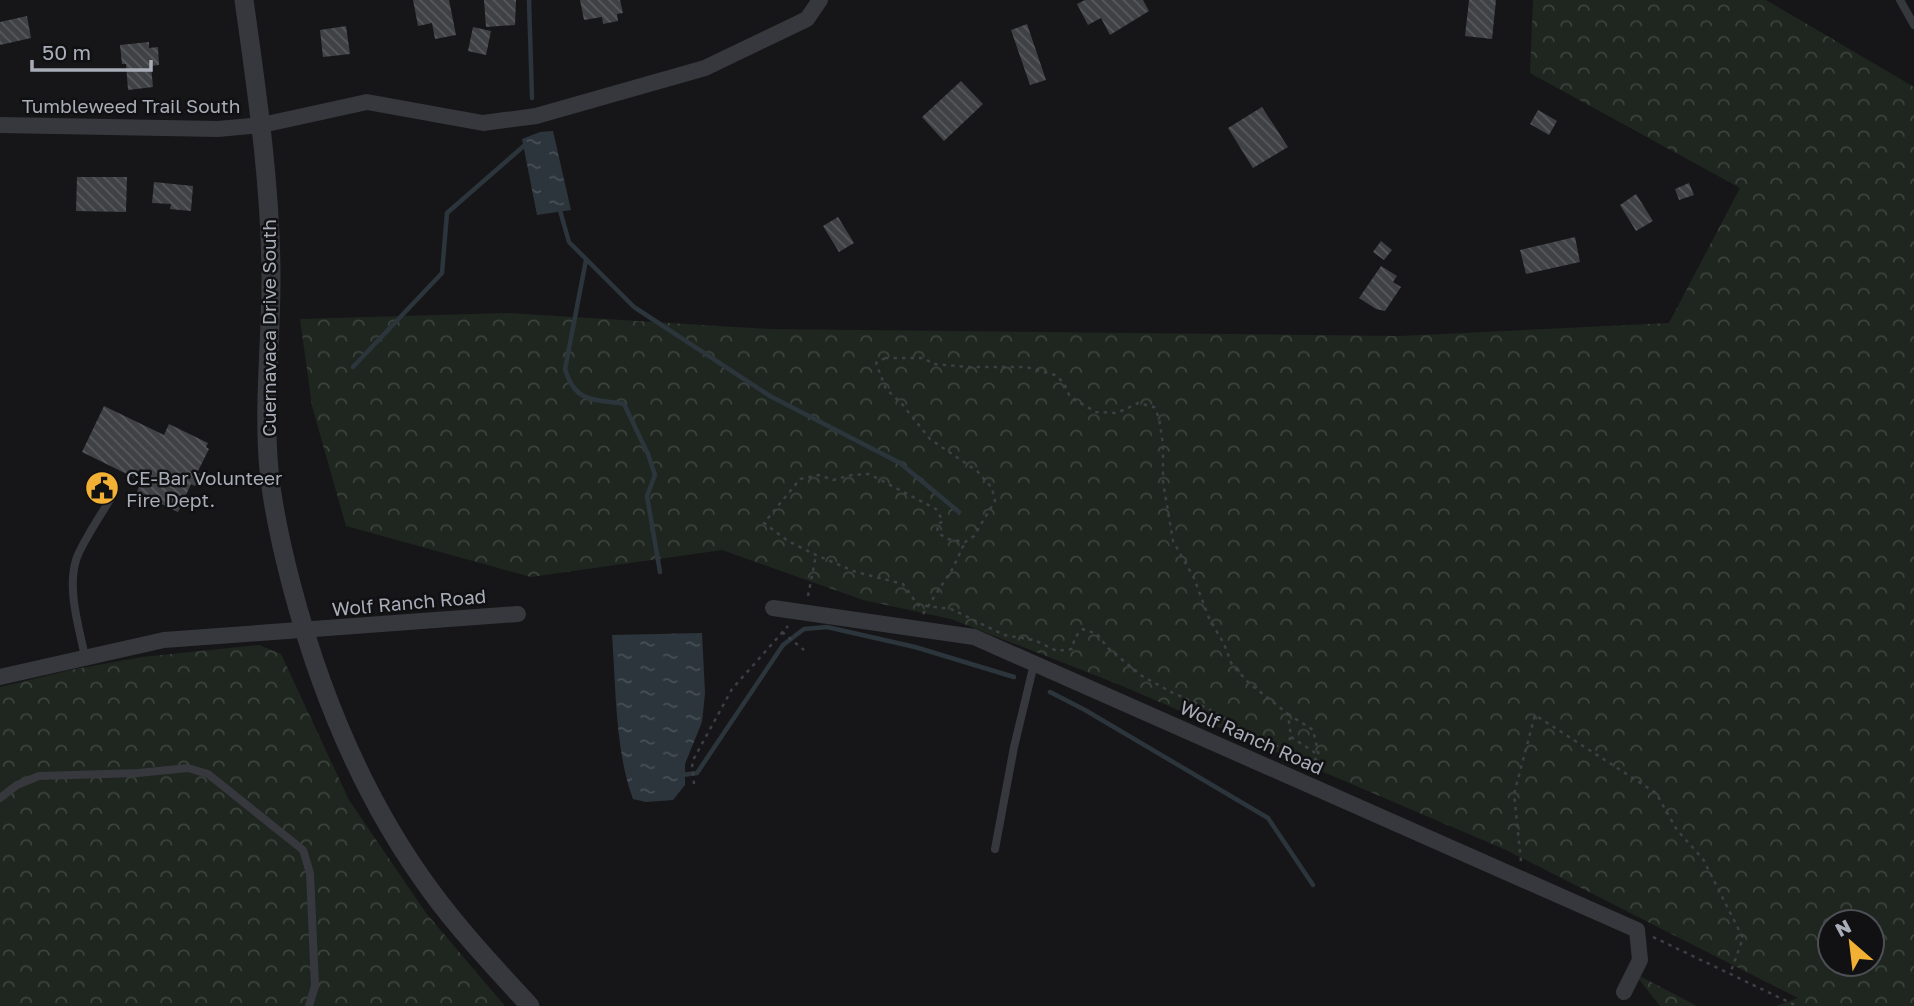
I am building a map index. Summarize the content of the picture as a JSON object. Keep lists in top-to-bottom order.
{
  "streets": {
    "street": ["Tumbleweed Trail South", "Cuernavaca Drive South", "Wolf Ranch Road"]
  },
  "crossings": [
    ["Tumbleweed Trail South", "Cuernavaca Drive South"],
    ["Cuernavaca Drive South", "Wolf Ranch Road"]
  ],
  "places": {
    "public building": ["CE-Bar Volunteer Fire Dept."]
  },
  "scale_bar": "50 m",
  "north": "top left"
}
